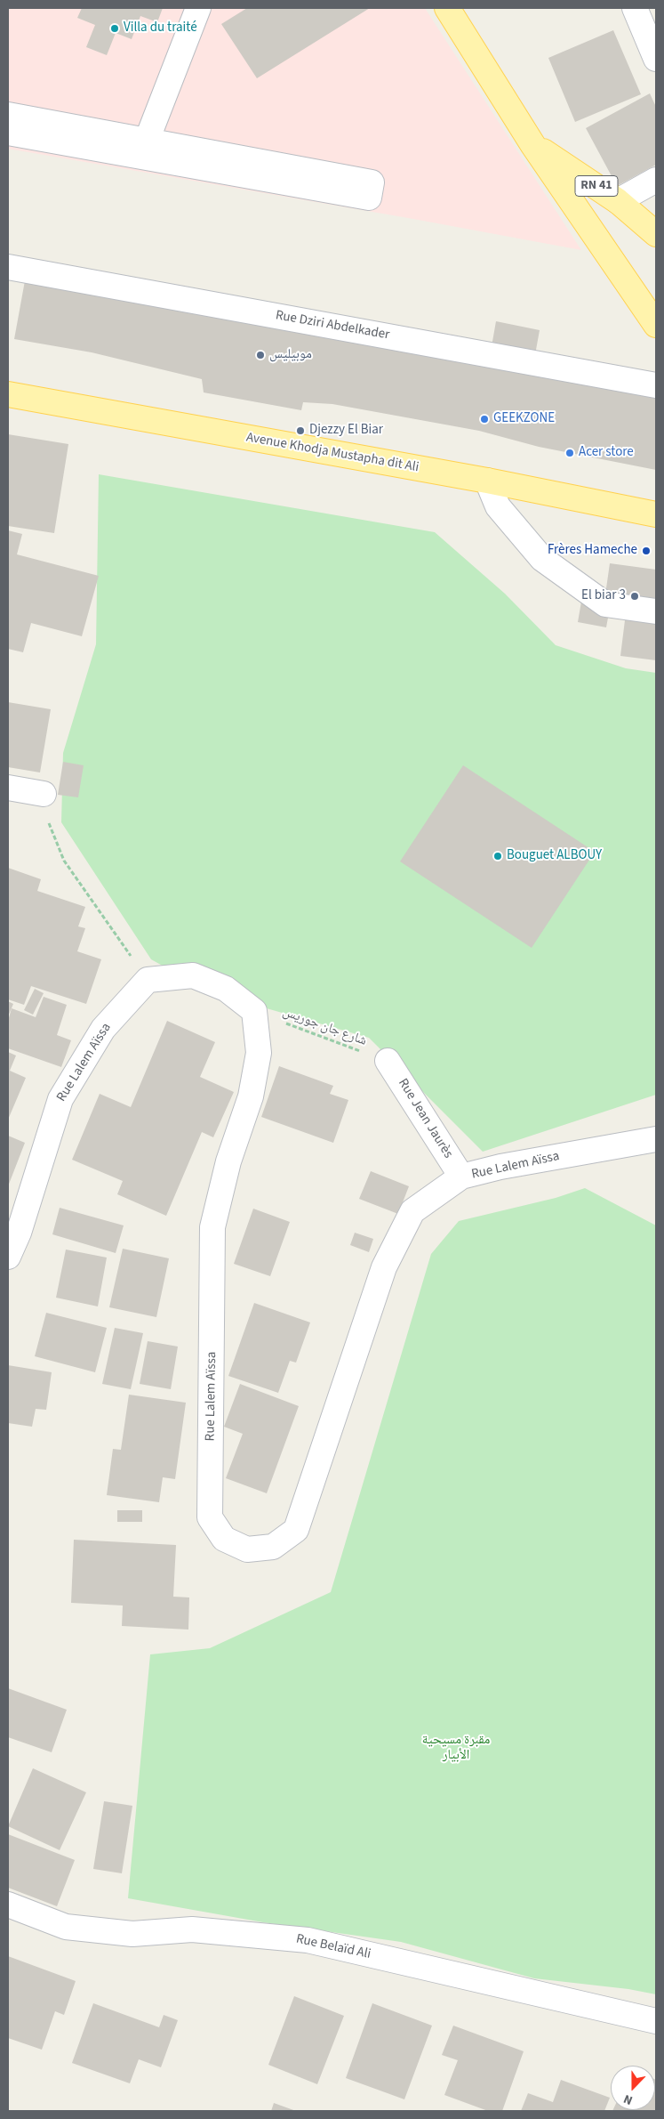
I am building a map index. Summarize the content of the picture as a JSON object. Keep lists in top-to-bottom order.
{
  "streets": {
    "main road": ["RN 41", "Avenue Khodja Mustapha dit Ali"],
    "street": [
      "Rue Dziri Abdelkader",
      "Rue Lalem Aïssa",
      "Rue Jean Jaurès",
      "Rue Belaïd Ali"
    ],
    "path": ["شارع جان جوريس"]
  },
  "crossings": [
    ["شارع جان جوريس", "Rue Lalem Aïssa"],
    ["شارع جان جوريس", "Rue Jean Jaurès"],
    ["Rue Lalem Aïssa", "Rue Jean Jaurès"]
  ],
  "parks": ["مقبرة مسيحية الأبيار"],
  "places": [
    "Villa du traité",
    "موبيليس",
    "GEEKZONE",
    "Djezzy El Biar",
    "Acer store",
    "Frères Hameche",
    "El biar 3",
    "Bouguet ALBOUY"
  ],
  "north": "bottom"
}
